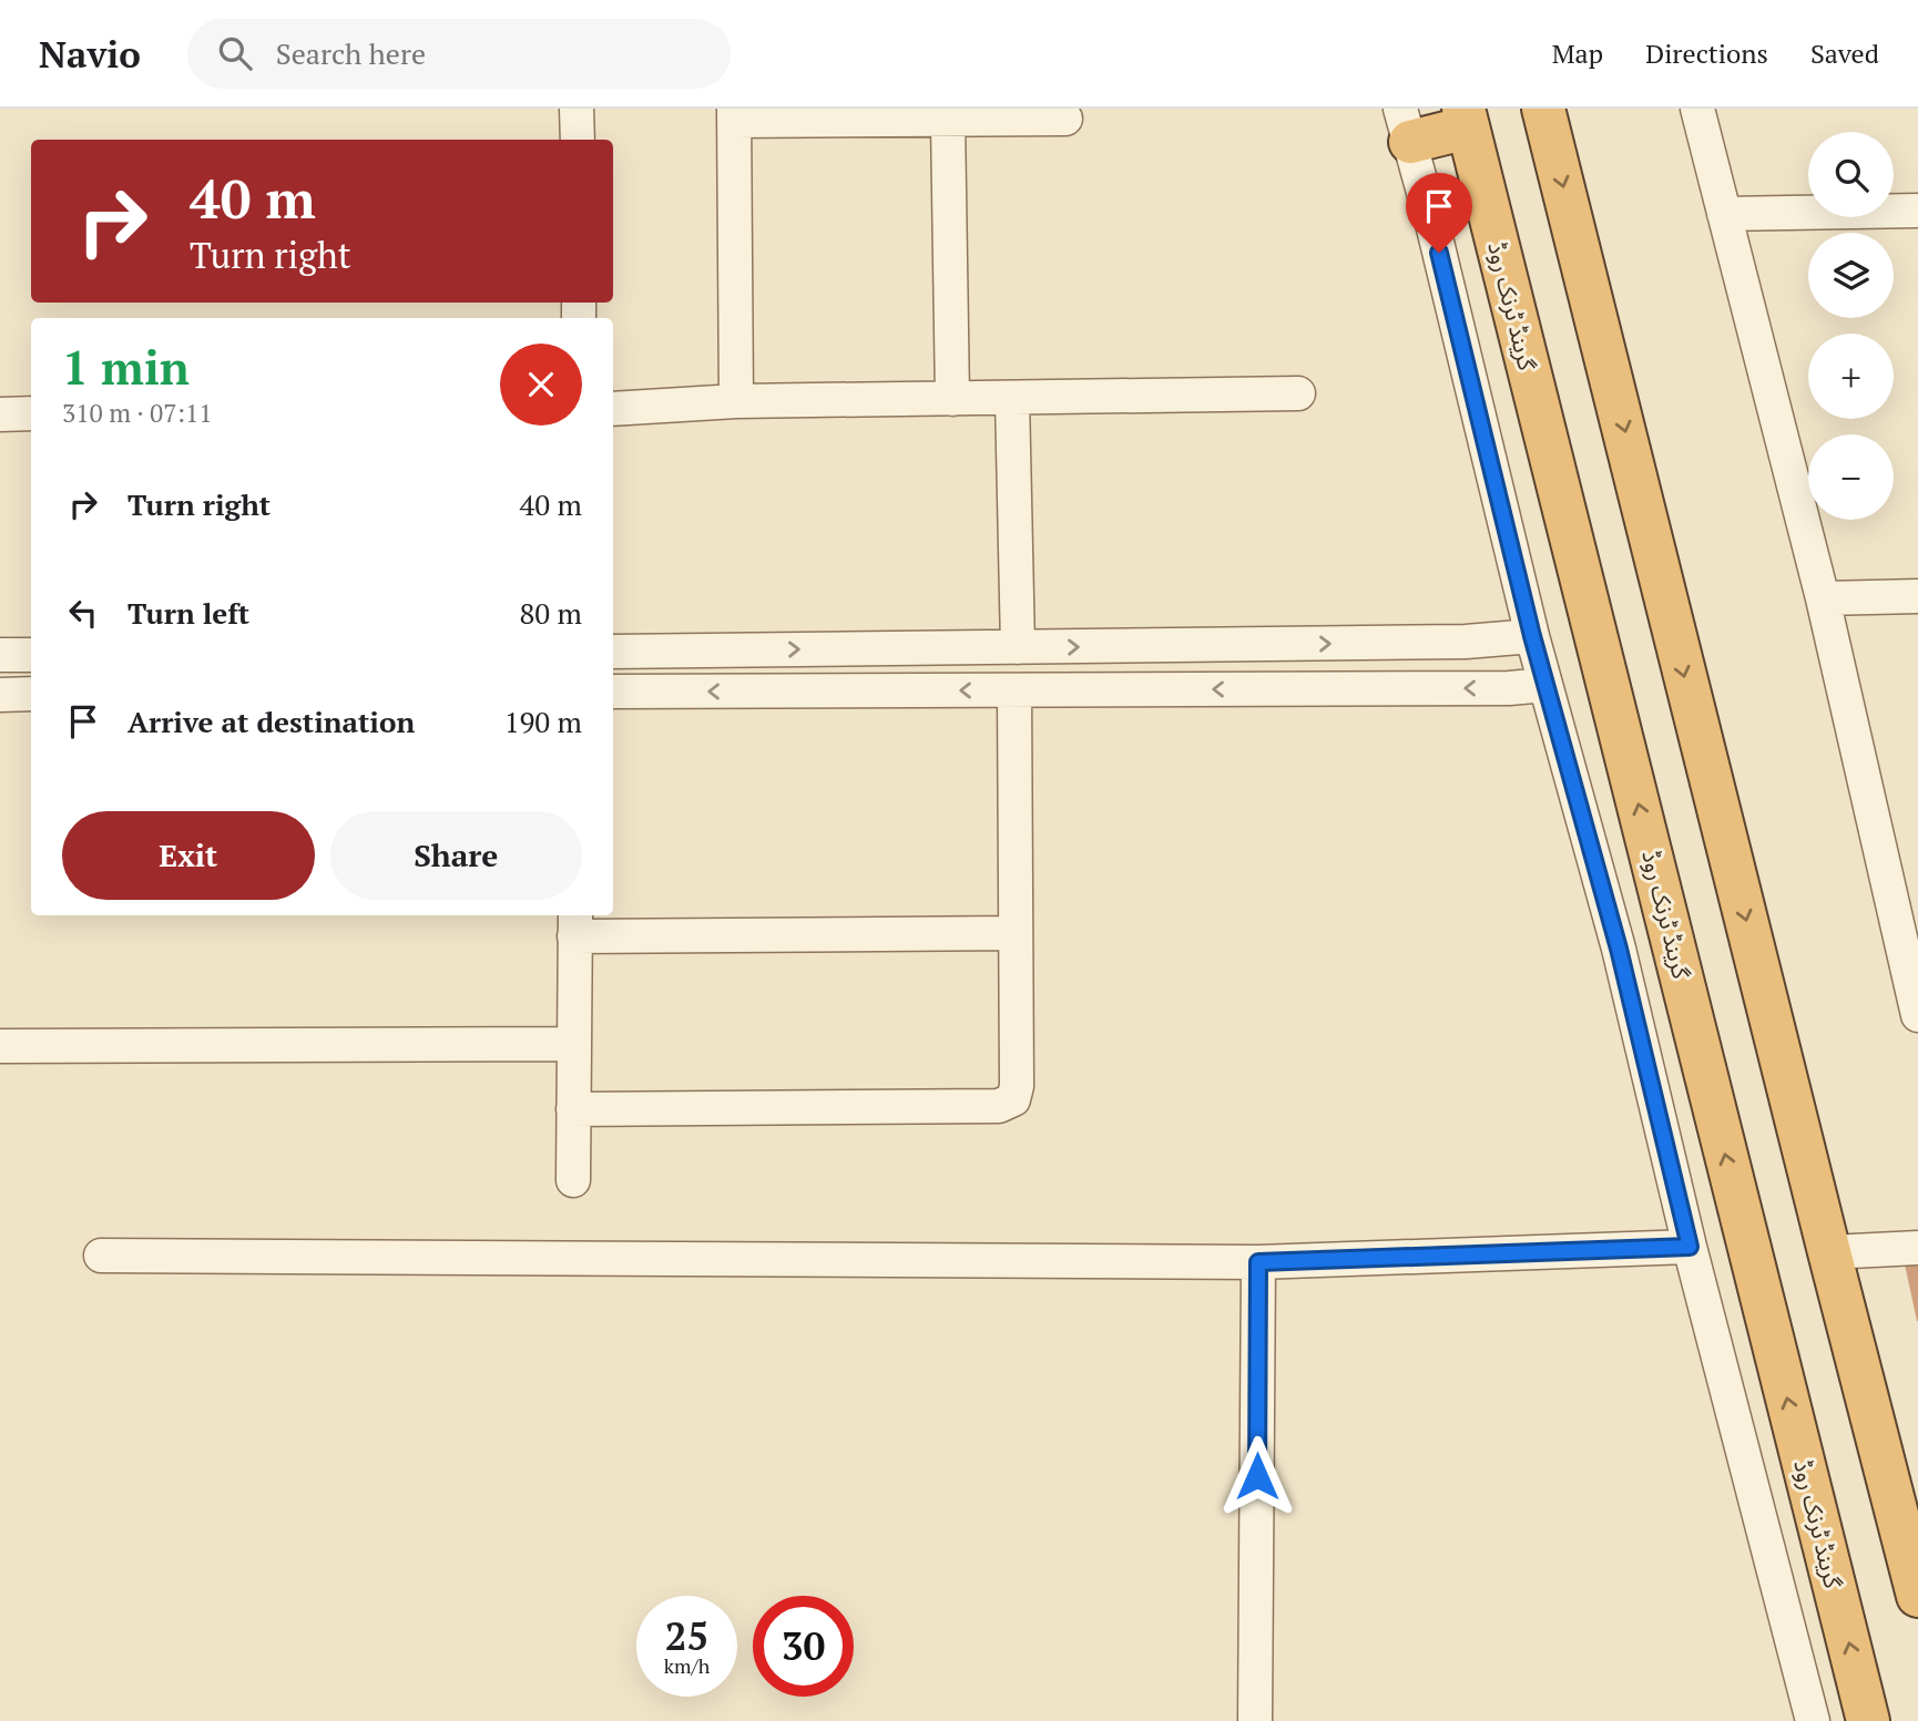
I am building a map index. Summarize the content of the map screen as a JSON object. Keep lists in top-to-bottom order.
{
  "streets": {
    "highway": ["گرینڈ ٹرنک روڈ"]
  },
  "page": {
    "header": "Navio",
    "search": "Search here",
    "nav": ["Map", "Directions", "Saved"],
    "map_buttons": ["+", "−"],
    "turn": ["40 m", "Turn right"],
    "heading": ["1 min", "310 m · 07:11"],
    "list": [
      {
        "name": "Turn right",
        "value": "40 m"
      },
      {
        "name": "Turn left",
        "value": "80 m"
      },
      {
        "name": "Arrive at destination",
        "value": "190 m"
      }
    ],
    "buttons": ["Exit", "Share"],
    "speed": "25 km/h",
    "limit": "30"
  }
}
